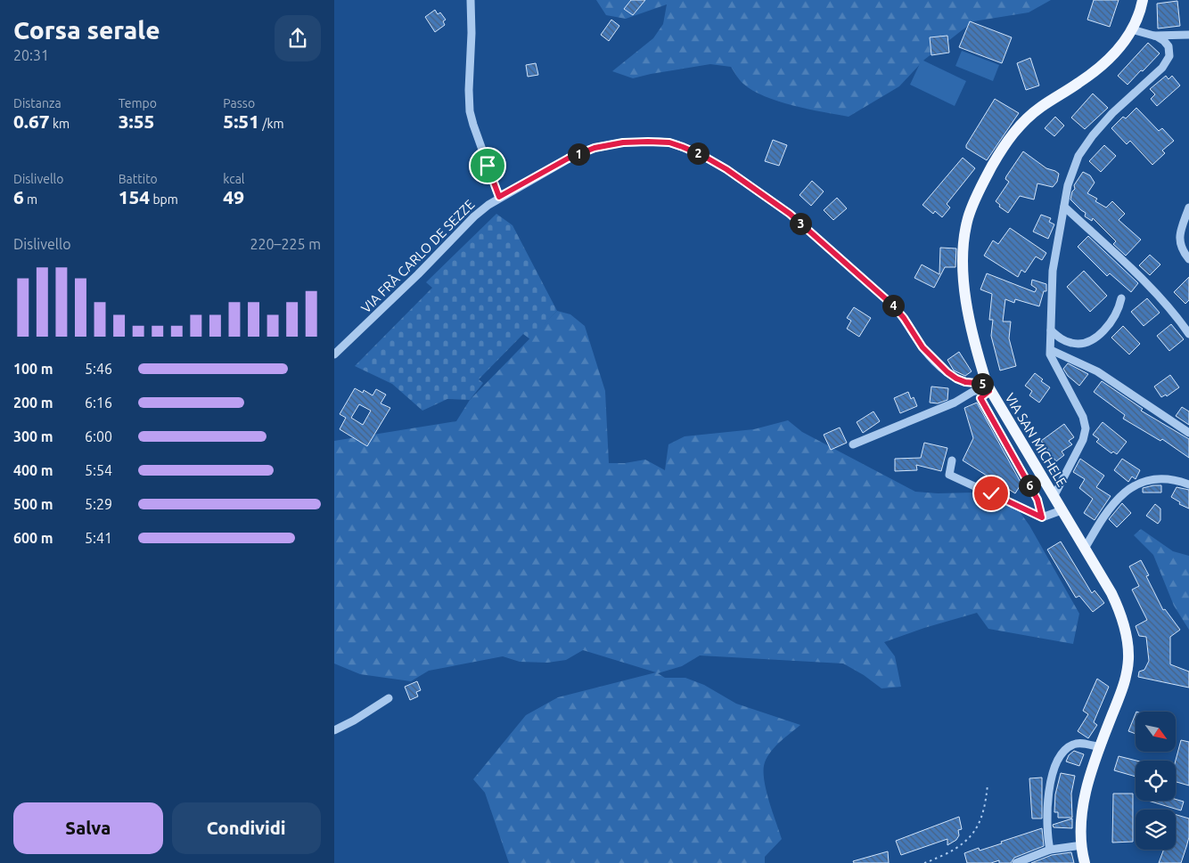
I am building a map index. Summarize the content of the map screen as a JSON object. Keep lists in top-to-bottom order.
{
  "streets": {
    "main road": ["VIA SAN MICHELE"],
    "street": ["VIA FRÀ CARLO DE SEZZE"]
  },
  "crossings": [
    ["VIA FRÀ CARLO DE SEZZE", "VIA SAN MICHELE"]
  ],
  "north": "bottom right",
  "page": {
    "heading": ["Corsa serale", "20:31"],
    "stats": [
      ["Distanza", "0.67 km"],
      ["Tempo", "3:55"],
      ["Passo", "5:51 /km"],
      ["Dislivello", "6 m"],
      ["Battito", "154 bpm"],
      ["kcal", "49"]
    ],
    "pins": [
      "2",
      "1",
      "3",
      "4",
      "5",
      "6"
    ],
    "chart": ["Dislivello", "220–225 m"],
    "list": [
      {
        "name": "100 m",
        "note": "5:46"
      },
      {
        "name": "200 m",
        "note": "6:16"
      },
      {
        "name": "300 m",
        "note": "6:00"
      },
      {
        "name": "400 m",
        "note": "5:54"
      },
      {
        "name": "500 m",
        "note": "5:29"
      },
      {
        "name": "600 m",
        "note": "5:41"
      }
    ],
    "buttons": ["Salva", "Condividi"]
  }
}
